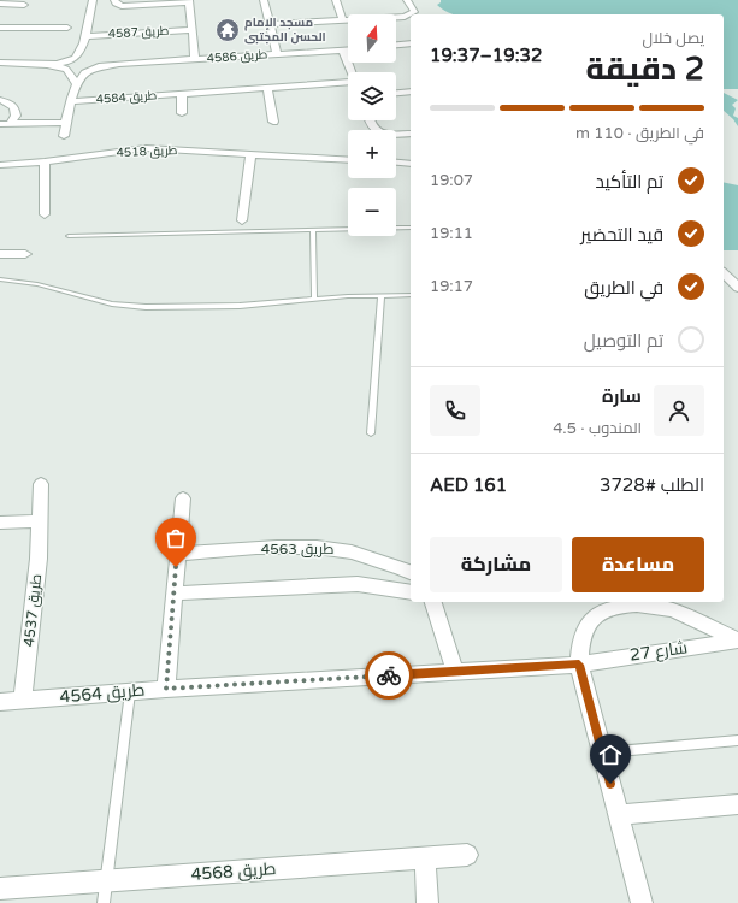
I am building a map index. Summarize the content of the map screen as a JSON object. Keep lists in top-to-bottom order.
{
  "streets": {
    "street": [
      "طريق 4587",
      "طريق 4586",
      "طريق 4584",
      "طريق 4518",
      "طريق 4563",
      "طريق 4537",
      "شارع 27",
      "طريق 4564",
      "طريق 4568"
    ]
  },
  "crossings": [
    ["طريق 4586", "طريق 4584"],
    ["طريق 4537", "طريق 4564"],
    ["شارع 27", "طريق 4564"]
  ],
  "places": {
    "temple": ["مسجد الإمام الحسن المجتبى"]
  },
  "north": "top",
  "page": {
    "map_buttons": ["+", "−"],
    "heading": ["2 دقيقة", "يصل خلال", "19:32–19:37"],
    "panel": [
      "سارة",
      "المندوب · 4.5",
      "الطلب #3728",
      "AED 161"
    ],
    "bar": "في الطريق · 110 m",
    "list": [
      ["تم التأكيد", "19:07"],
      ["قيد التحضير", "19:11"],
      ["في الطريق", "19:17"],
      "تم التوصيل"
    ],
    "buttons": ["مساعدة", "مشاركة"]
  }
}
